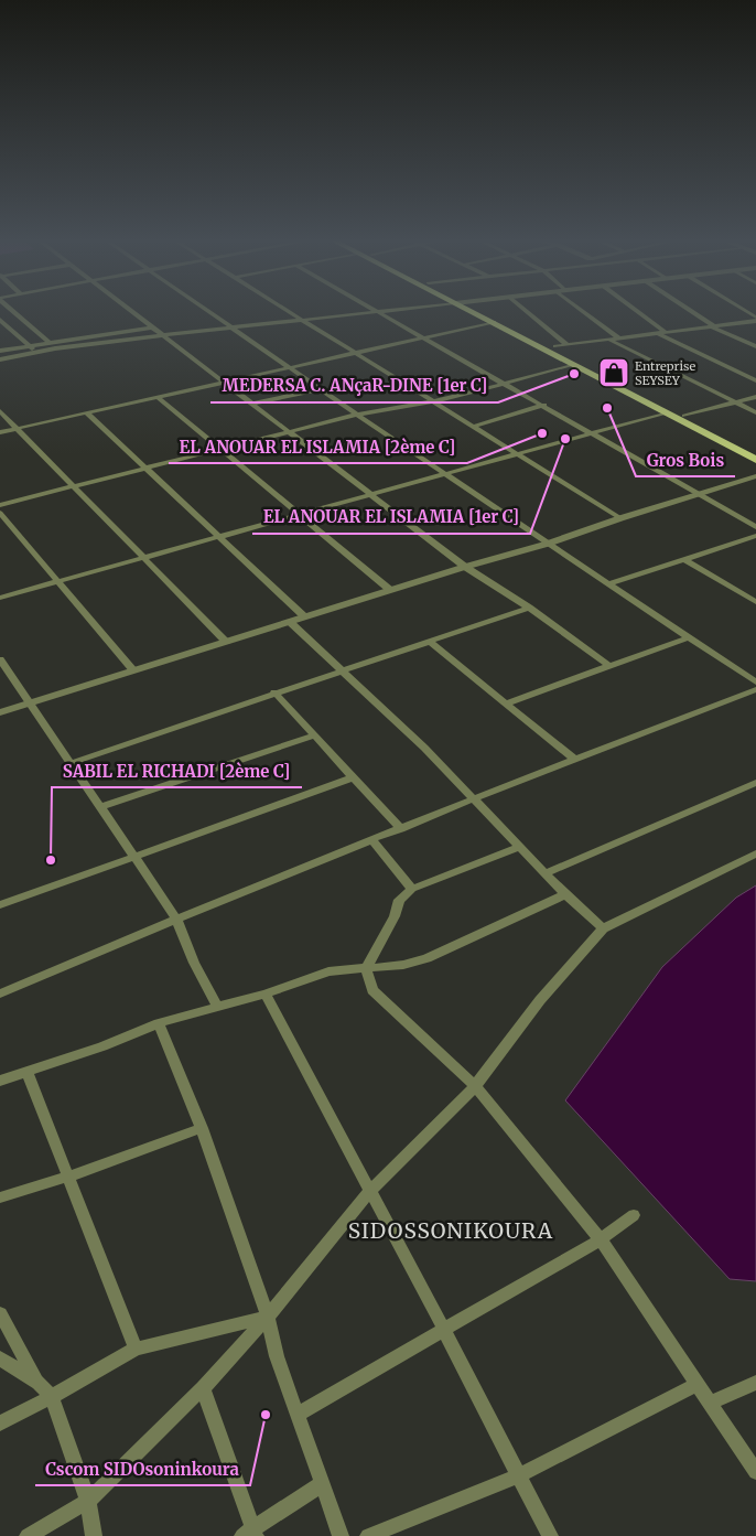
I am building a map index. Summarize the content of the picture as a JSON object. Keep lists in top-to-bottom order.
{
  "districts": ["SIDOSSONIKOURA"],
  "places": {
    "shop": ["Entreprise SEYSEY"],
    "other": [
      "MEDERSA C. ANçaR-DINE [1er C]",
      "Gros Bois",
      "EL ANOUAR EL ISLAMIA [2ème C]",
      "EL ANOUAR EL ISLAMIA [1er C]",
      "SABIL EL RICHADI [2ème C]",
      "Cscom SIDOsoninkoura"
    ]
  }
}
